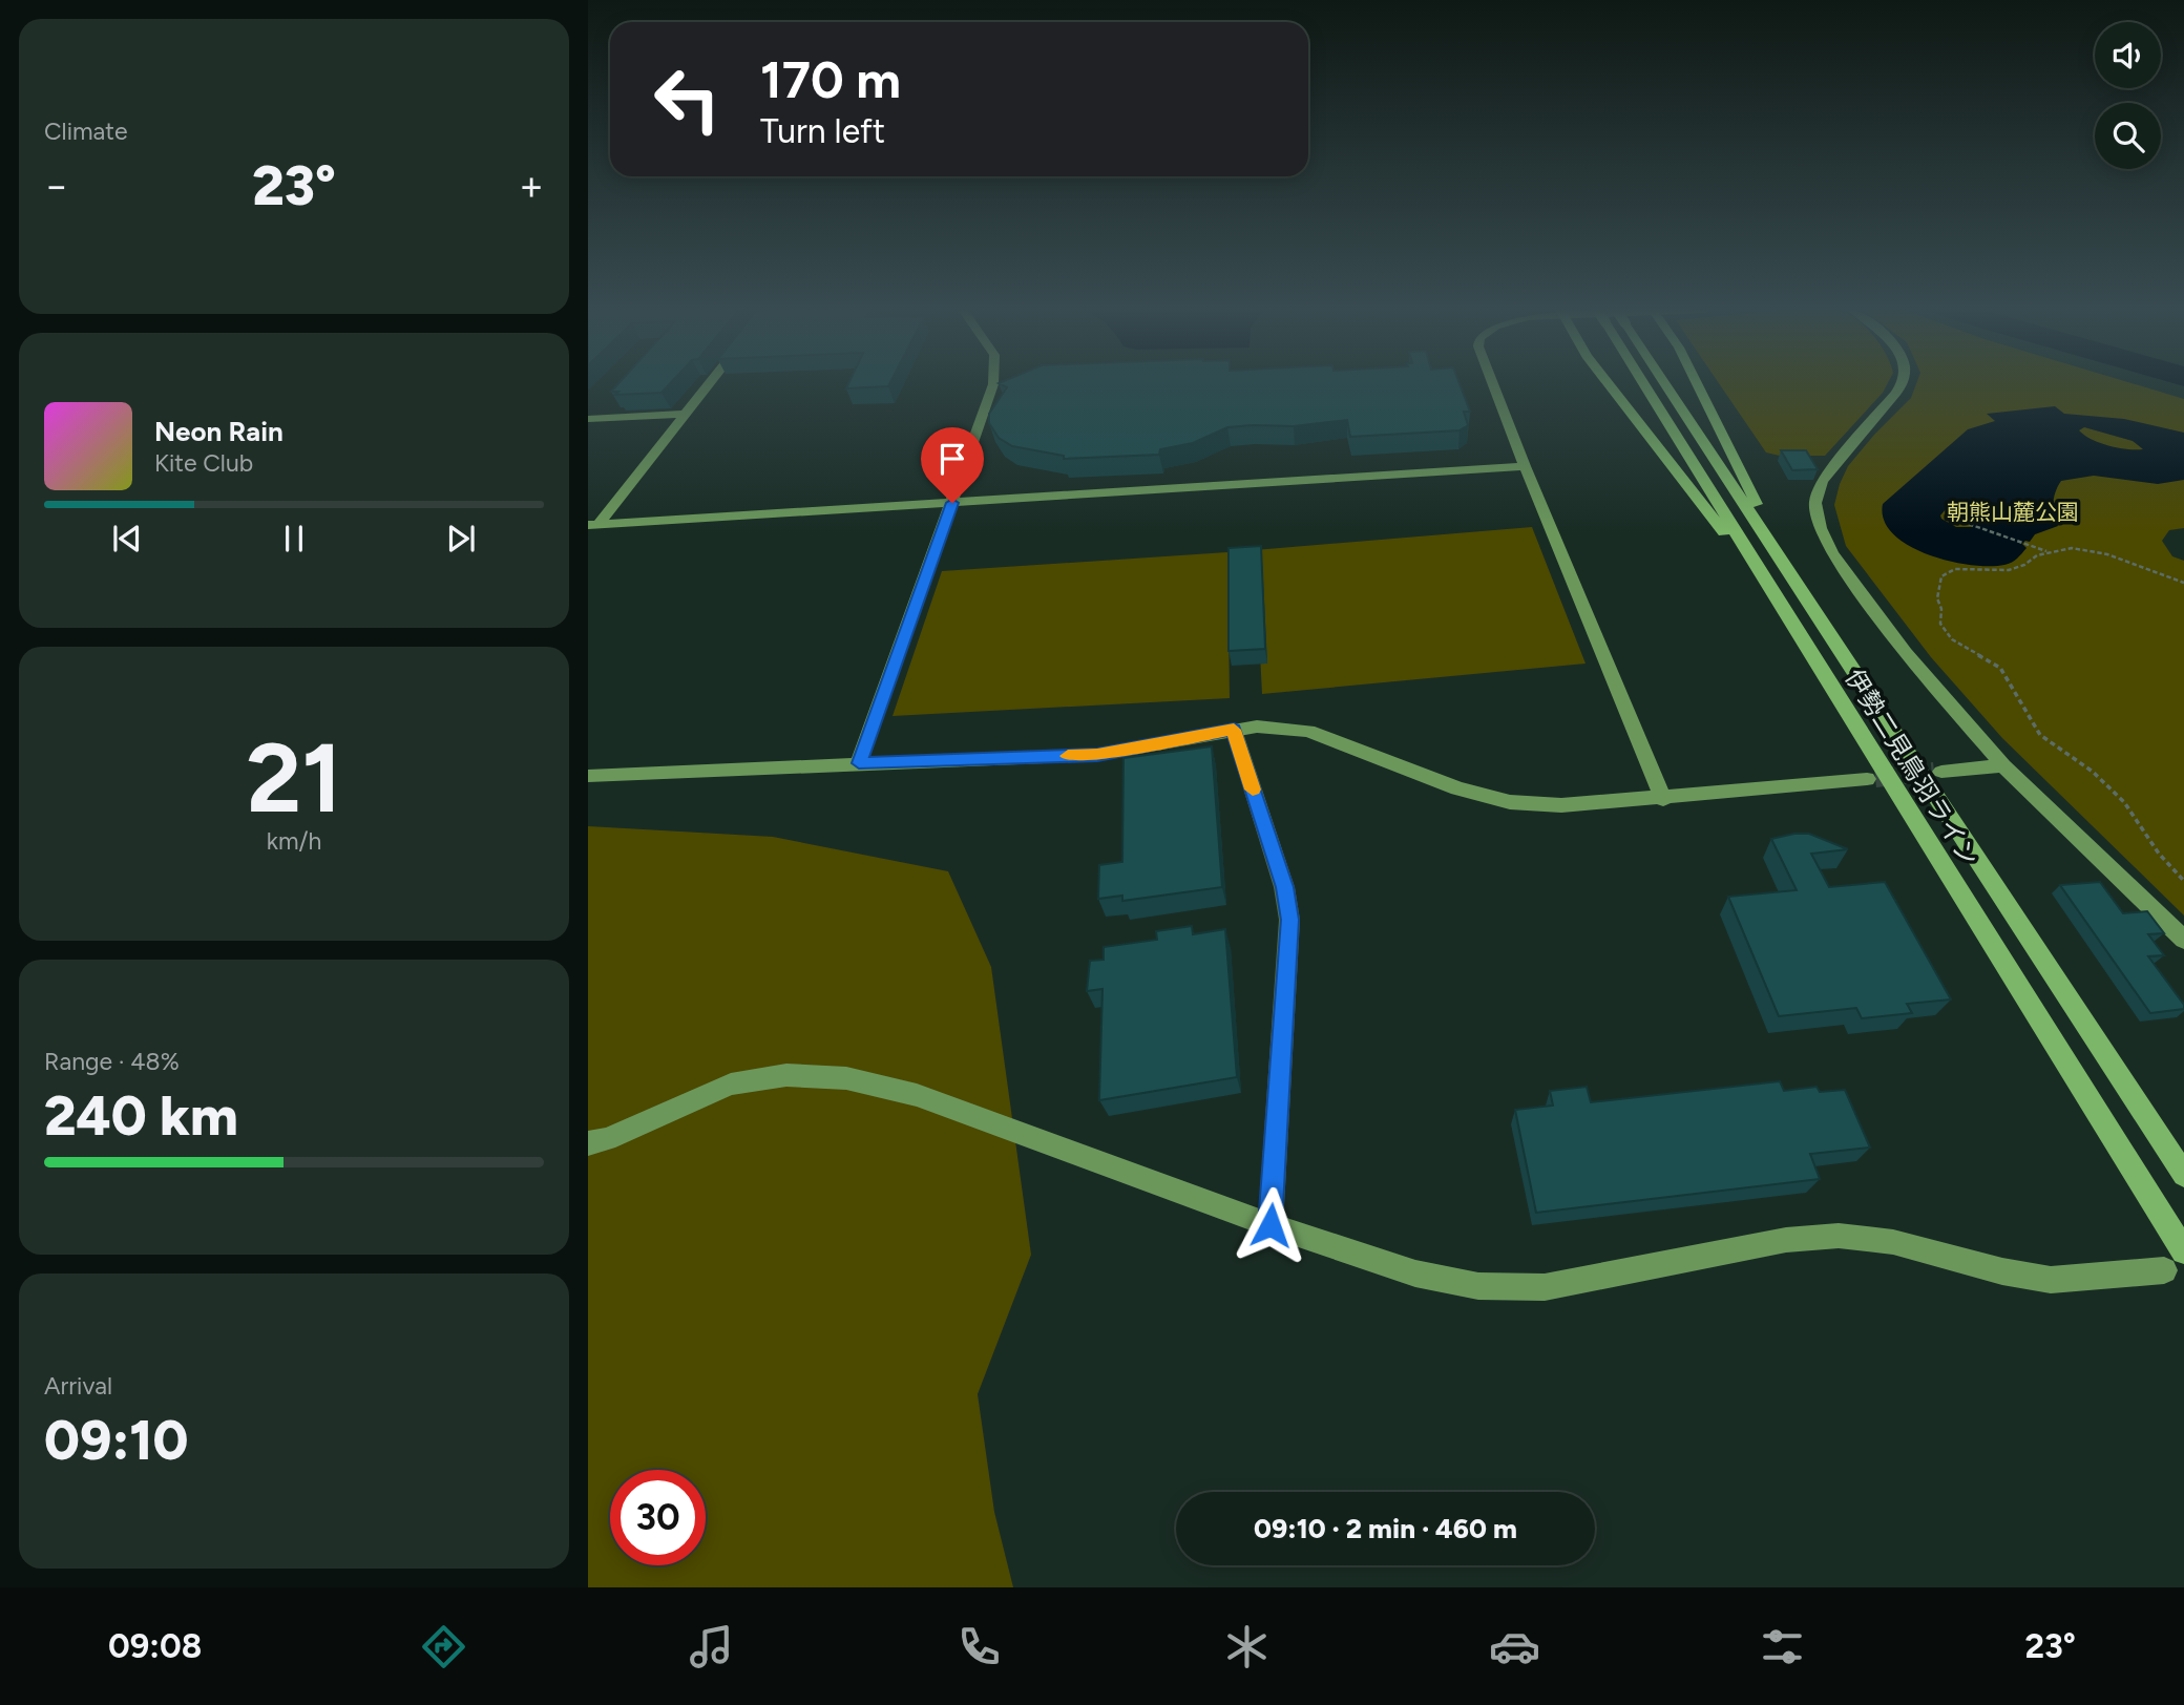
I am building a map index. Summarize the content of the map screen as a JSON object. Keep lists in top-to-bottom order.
{
  "streets": {
    "main road": ["伊勢二見鳥羽ライン"]
  },
  "parks": ["朝熊山麓公園"],
  "page": {
    "tile": [
      "Climate",
      ["21", "km/h"],
      ["Range · 48%", "240 km"],
      ["Arrival", "09:10"]
    ],
    "turn": ["170 m", "Turn left"],
    "heat": ["−", "23°", "+"],
    "song": ["Neon Rain", "Kite Club"],
    "limit": "30",
    "trip": "09:10 · 2 min · 460 m",
    "tabs": ["09:08", "23°"]
  }
}
